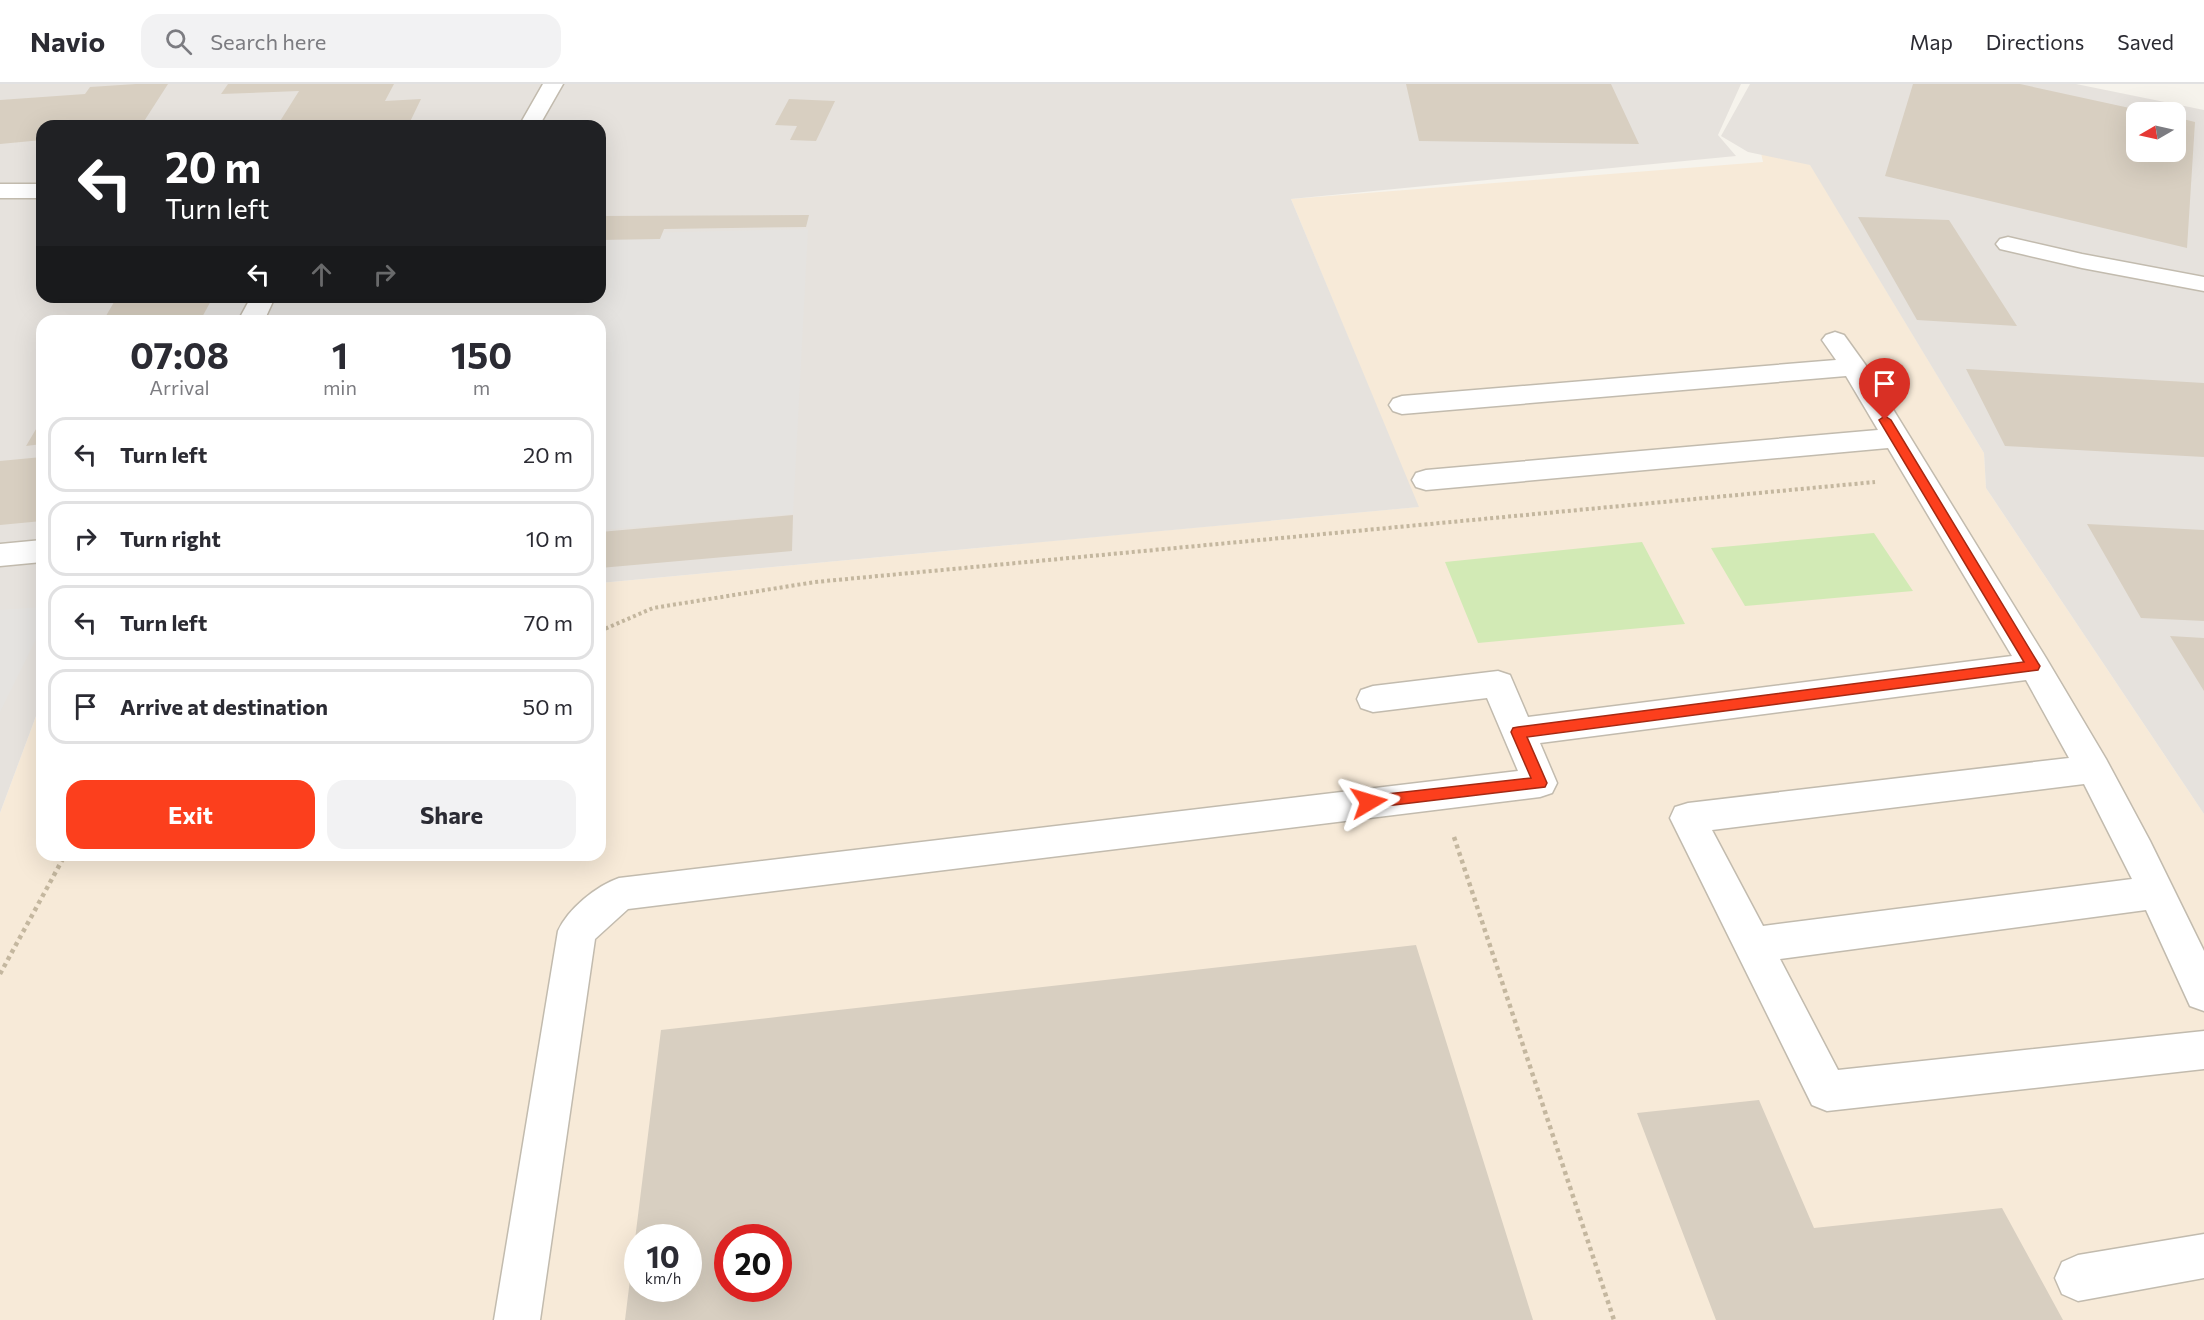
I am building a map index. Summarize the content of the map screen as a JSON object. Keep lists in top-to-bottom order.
{
  "north": "left",
  "page": {
    "header": "Navio",
    "search": "Search here",
    "nav": ["Map", "Directions", "Saved"],
    "turn": ["20 m", "Turn left"],
    "eta": [
      "07:08",
      "Arrival",
      "1",
      "min",
      "150",
      "m"
    ],
    "list": [
      {
        "name": "Turn left",
        "value": "20 m"
      },
      {
        "name": "Turn right",
        "value": "10 m"
      },
      {
        "name": "Turn left",
        "value": "70 m"
      },
      {
        "name": "Arrive at destination",
        "value": "50 m"
      }
    ],
    "buttons": ["Exit", "Share"],
    "speed": "10 km/h",
    "limit": "20"
  }
}
